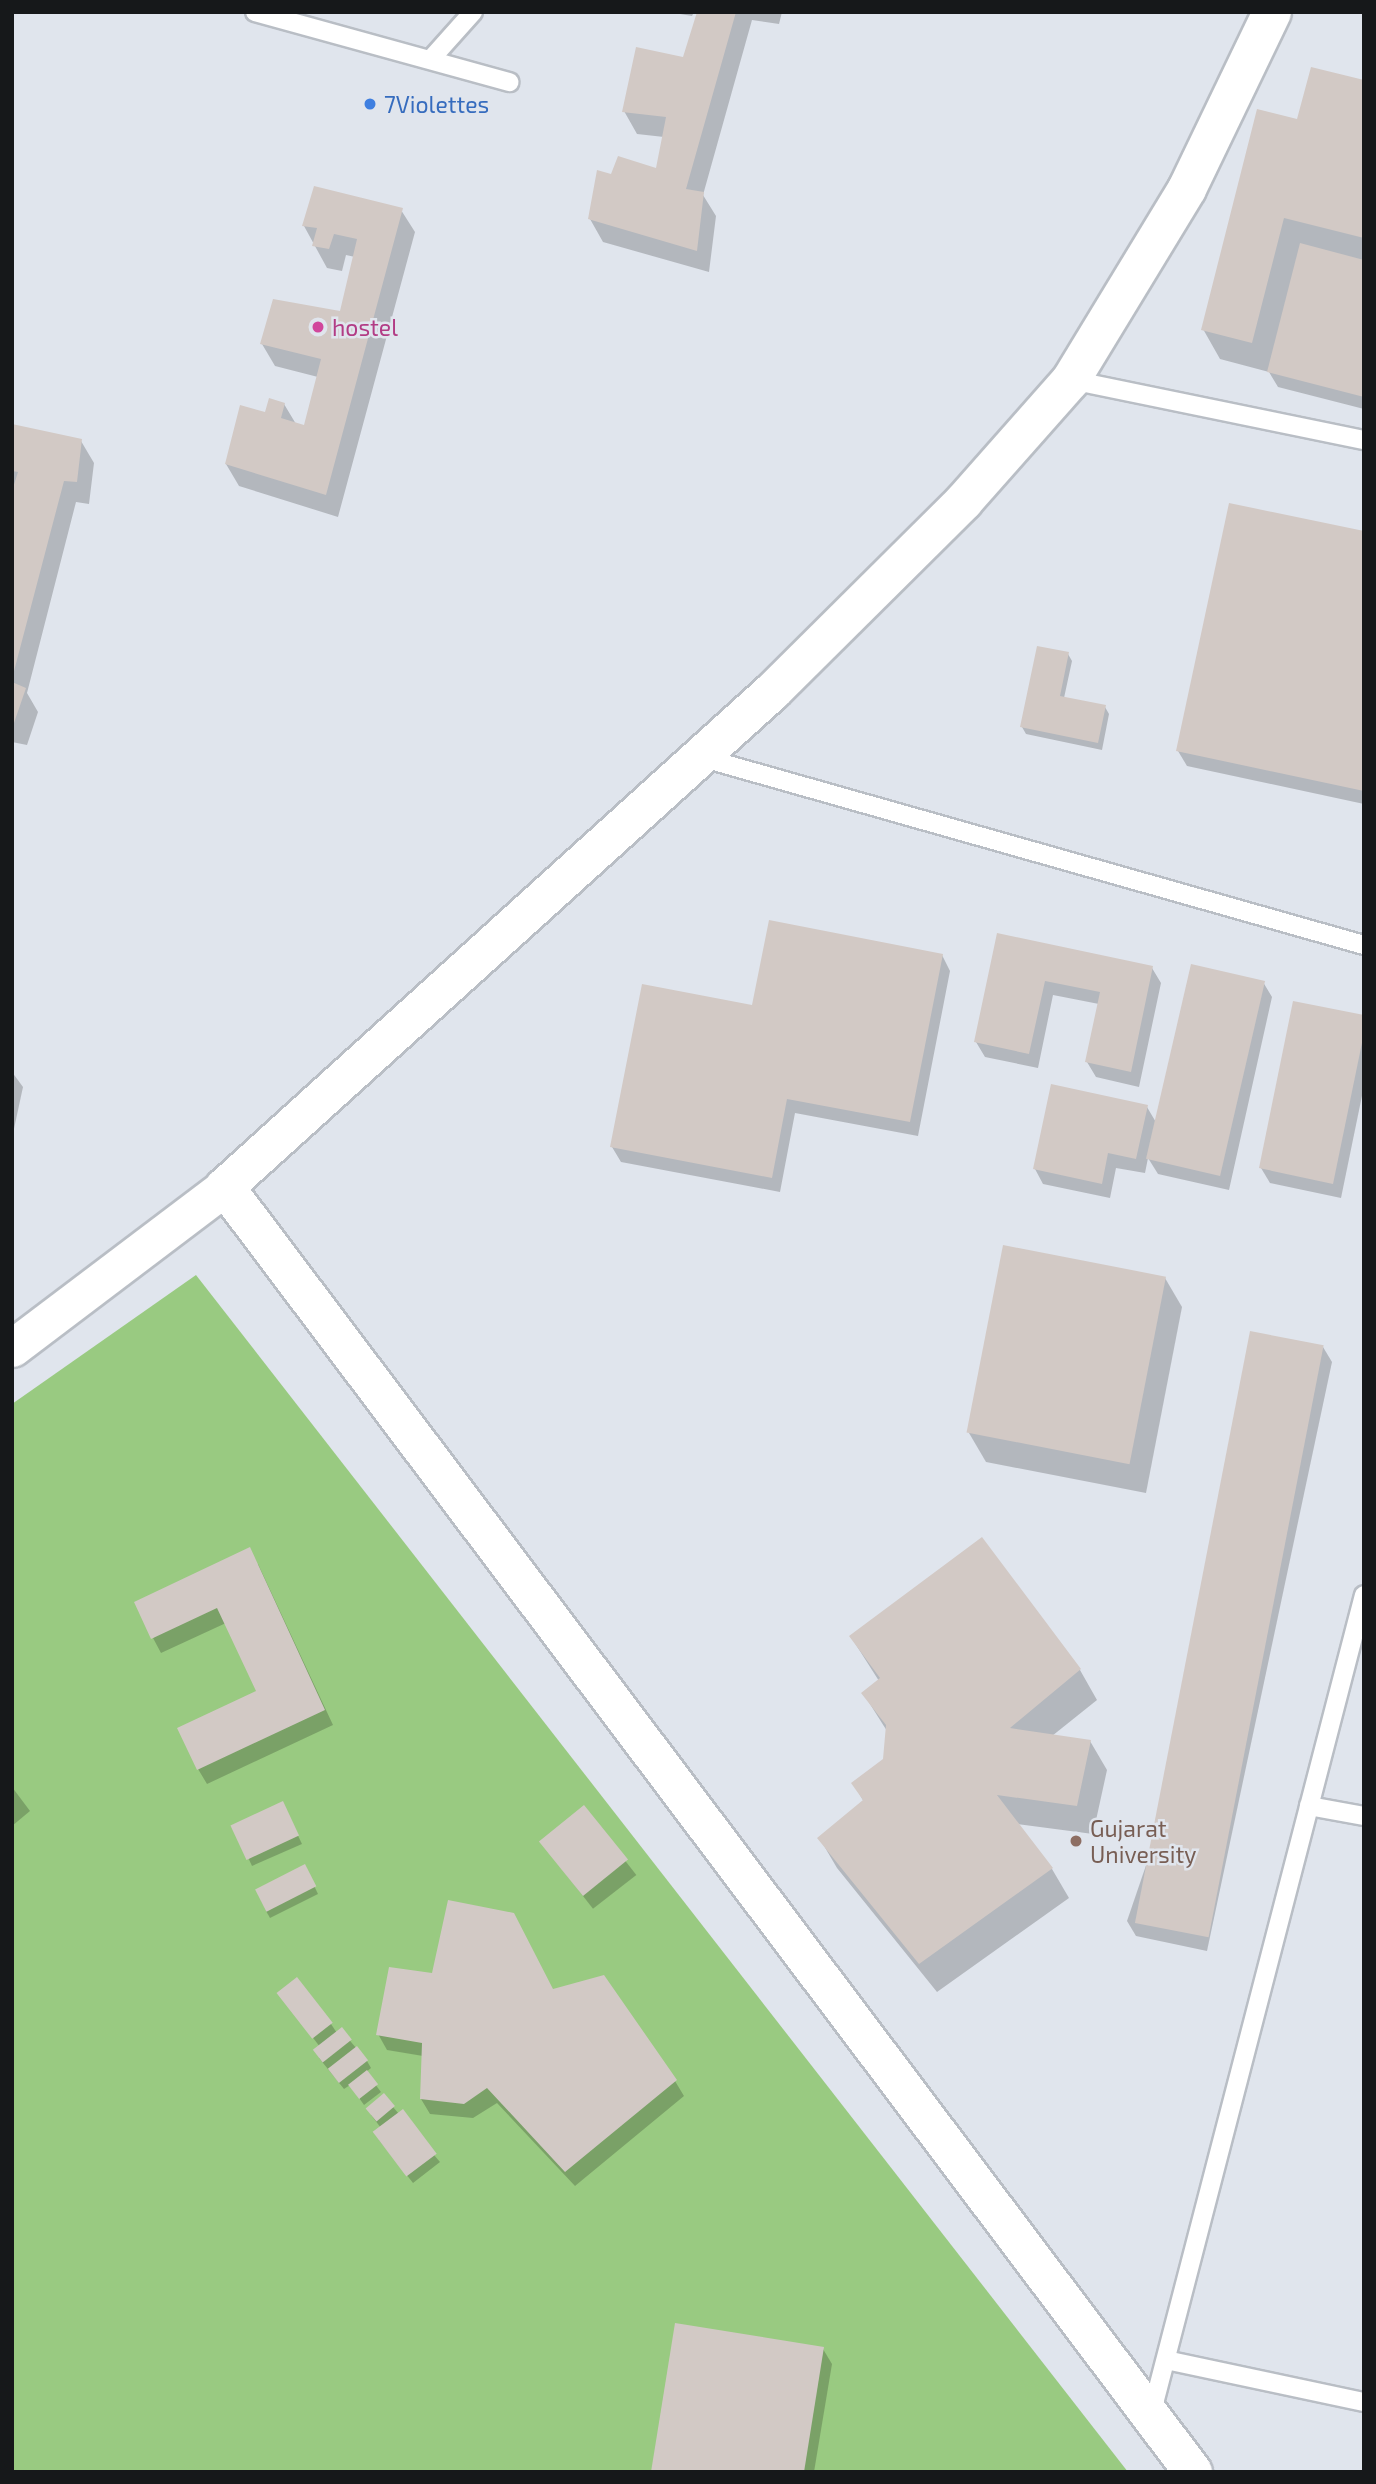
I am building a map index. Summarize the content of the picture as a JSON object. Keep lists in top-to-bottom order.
{
  "places": ["7Violettes", "hostel", "Gujarat University"]
}
